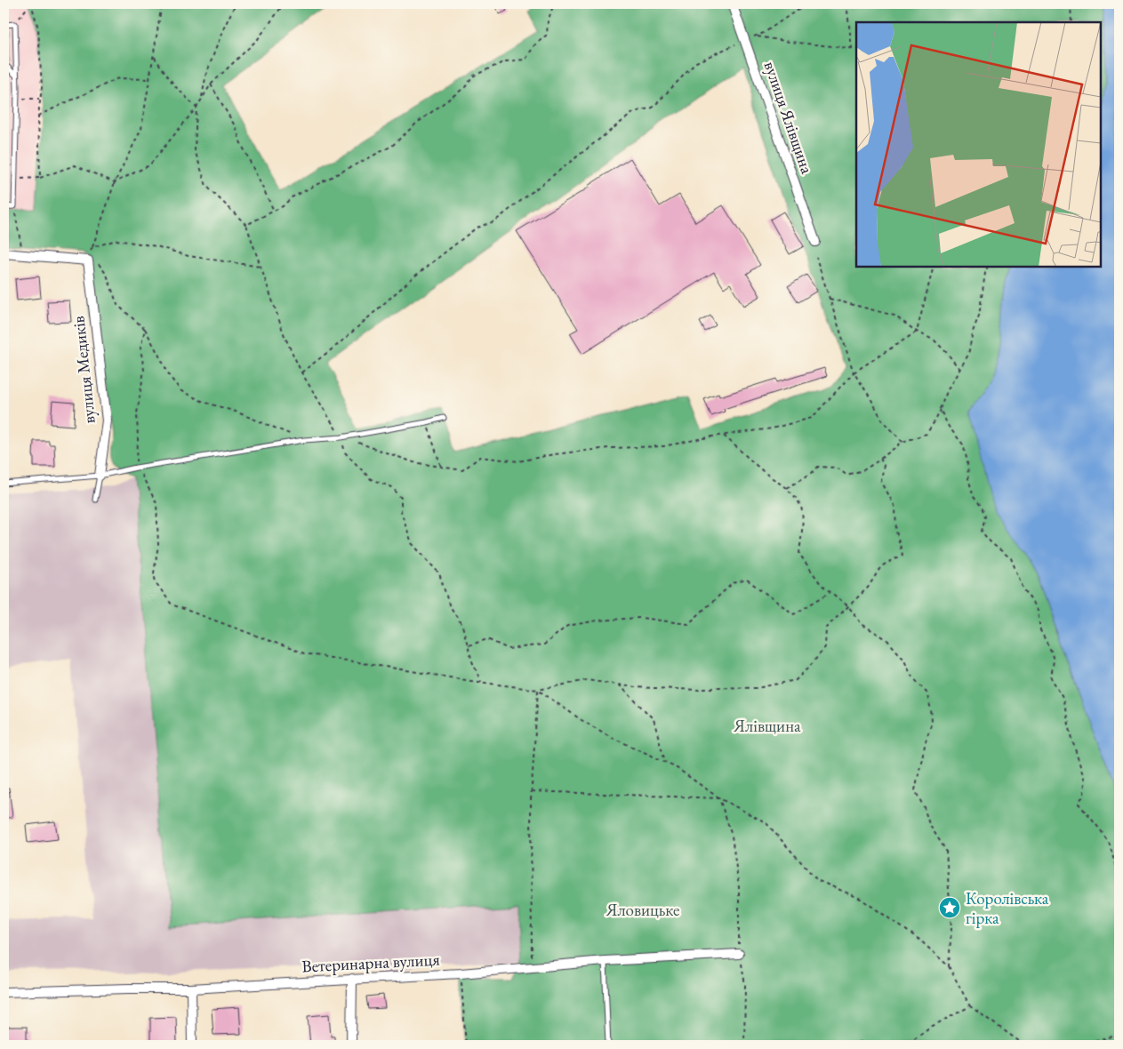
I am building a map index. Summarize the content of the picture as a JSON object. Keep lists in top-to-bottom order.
{
  "streets": {
    "street": ["вулиця Ялівщина", "вулиця Медиків", "Ветеринарна вулиця"]
  },
  "parks": ["Ялівщина", "Яловицьке"],
  "places": {
    "place": ["Королівська гірка"]
  }
}
